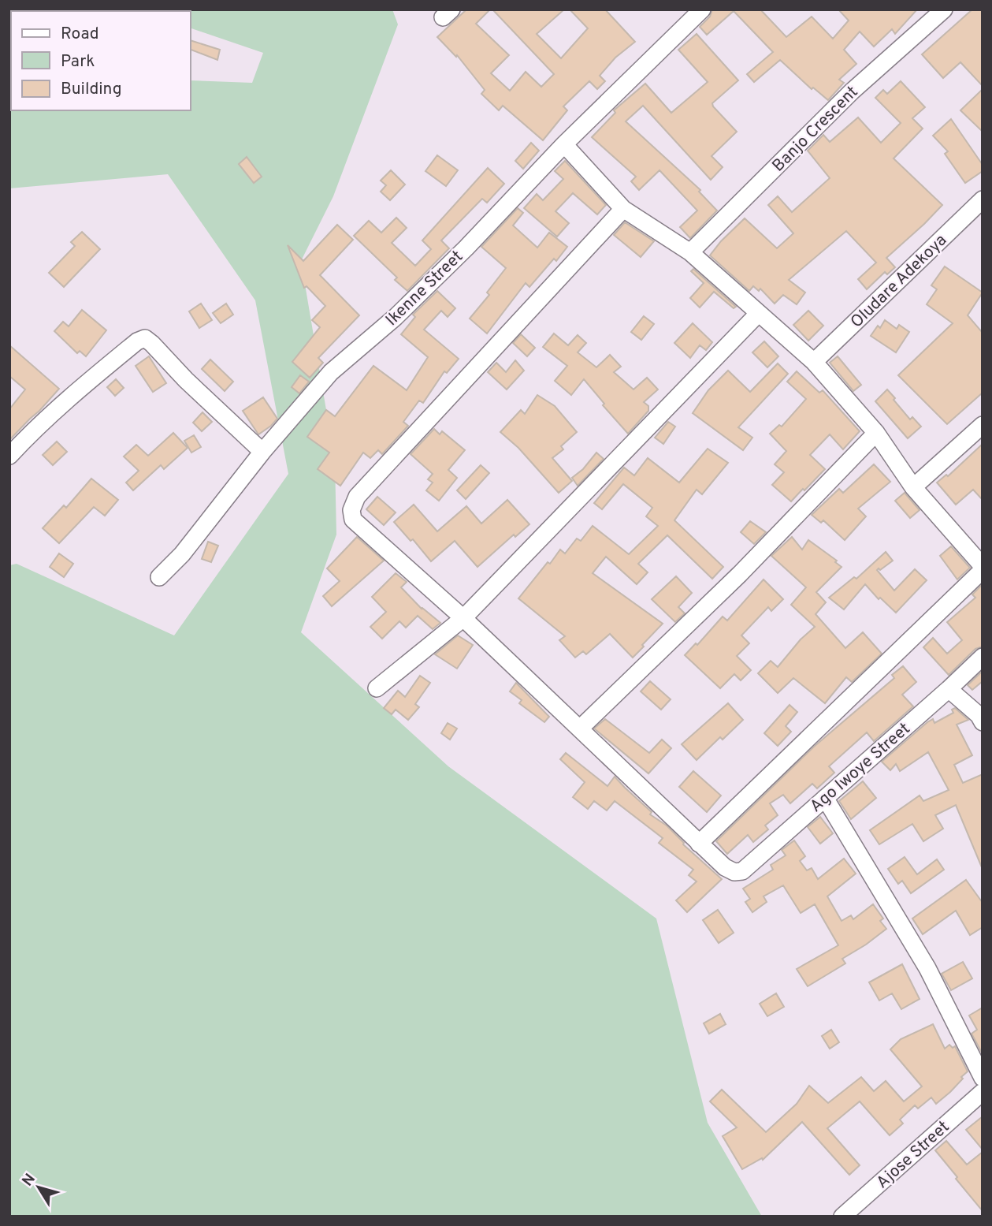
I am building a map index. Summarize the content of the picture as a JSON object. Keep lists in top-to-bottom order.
{
  "streets": {
    "street": [
      "Banjo Crescent",
      "Oludare Adekoya",
      "Ikenne Street",
      "Ago Iwoye Street",
      "Ajose Street"
    ]
  },
  "legend": ["Road", "Park", "Building"],
  "north": "top left"
}
